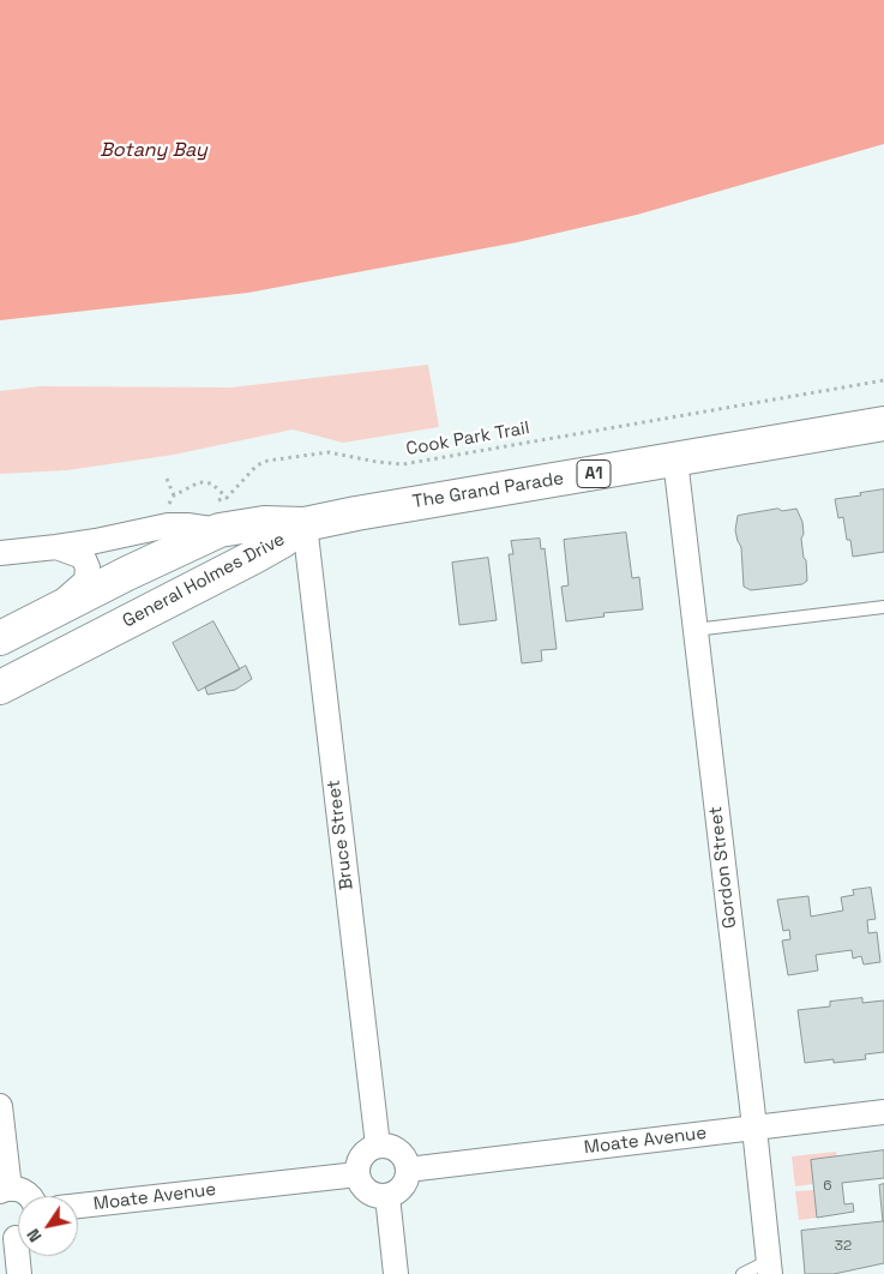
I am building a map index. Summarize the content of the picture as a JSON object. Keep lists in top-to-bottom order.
{
  "streets": {
    "highway": ["A1", "The Grand Parade", "General Holmes Drive"],
    "street": ["Bruce Street", "Gordon Street", "Moate Avenue"],
    "path": ["Cook Park Trail"]
  },
  "crossings": [
    ["Cook Park Trail", "General Holmes Drive"],
    ["The Grand Parade", "General Holmes Drive"],
    ["The Grand Parade", "Bruce Street"],
    ["The Grand Parade", "Gordon Street"],
    ["General Holmes Drive", "Bruce Street"],
    ["Bruce Street", "Moate Avenue"],
    ["Gordon Street", "Moate Avenue"]
  ],
  "water": ["Botany Bay"],
  "house_numbers": ["6", "32"],
  "north": "bottom left"
}
